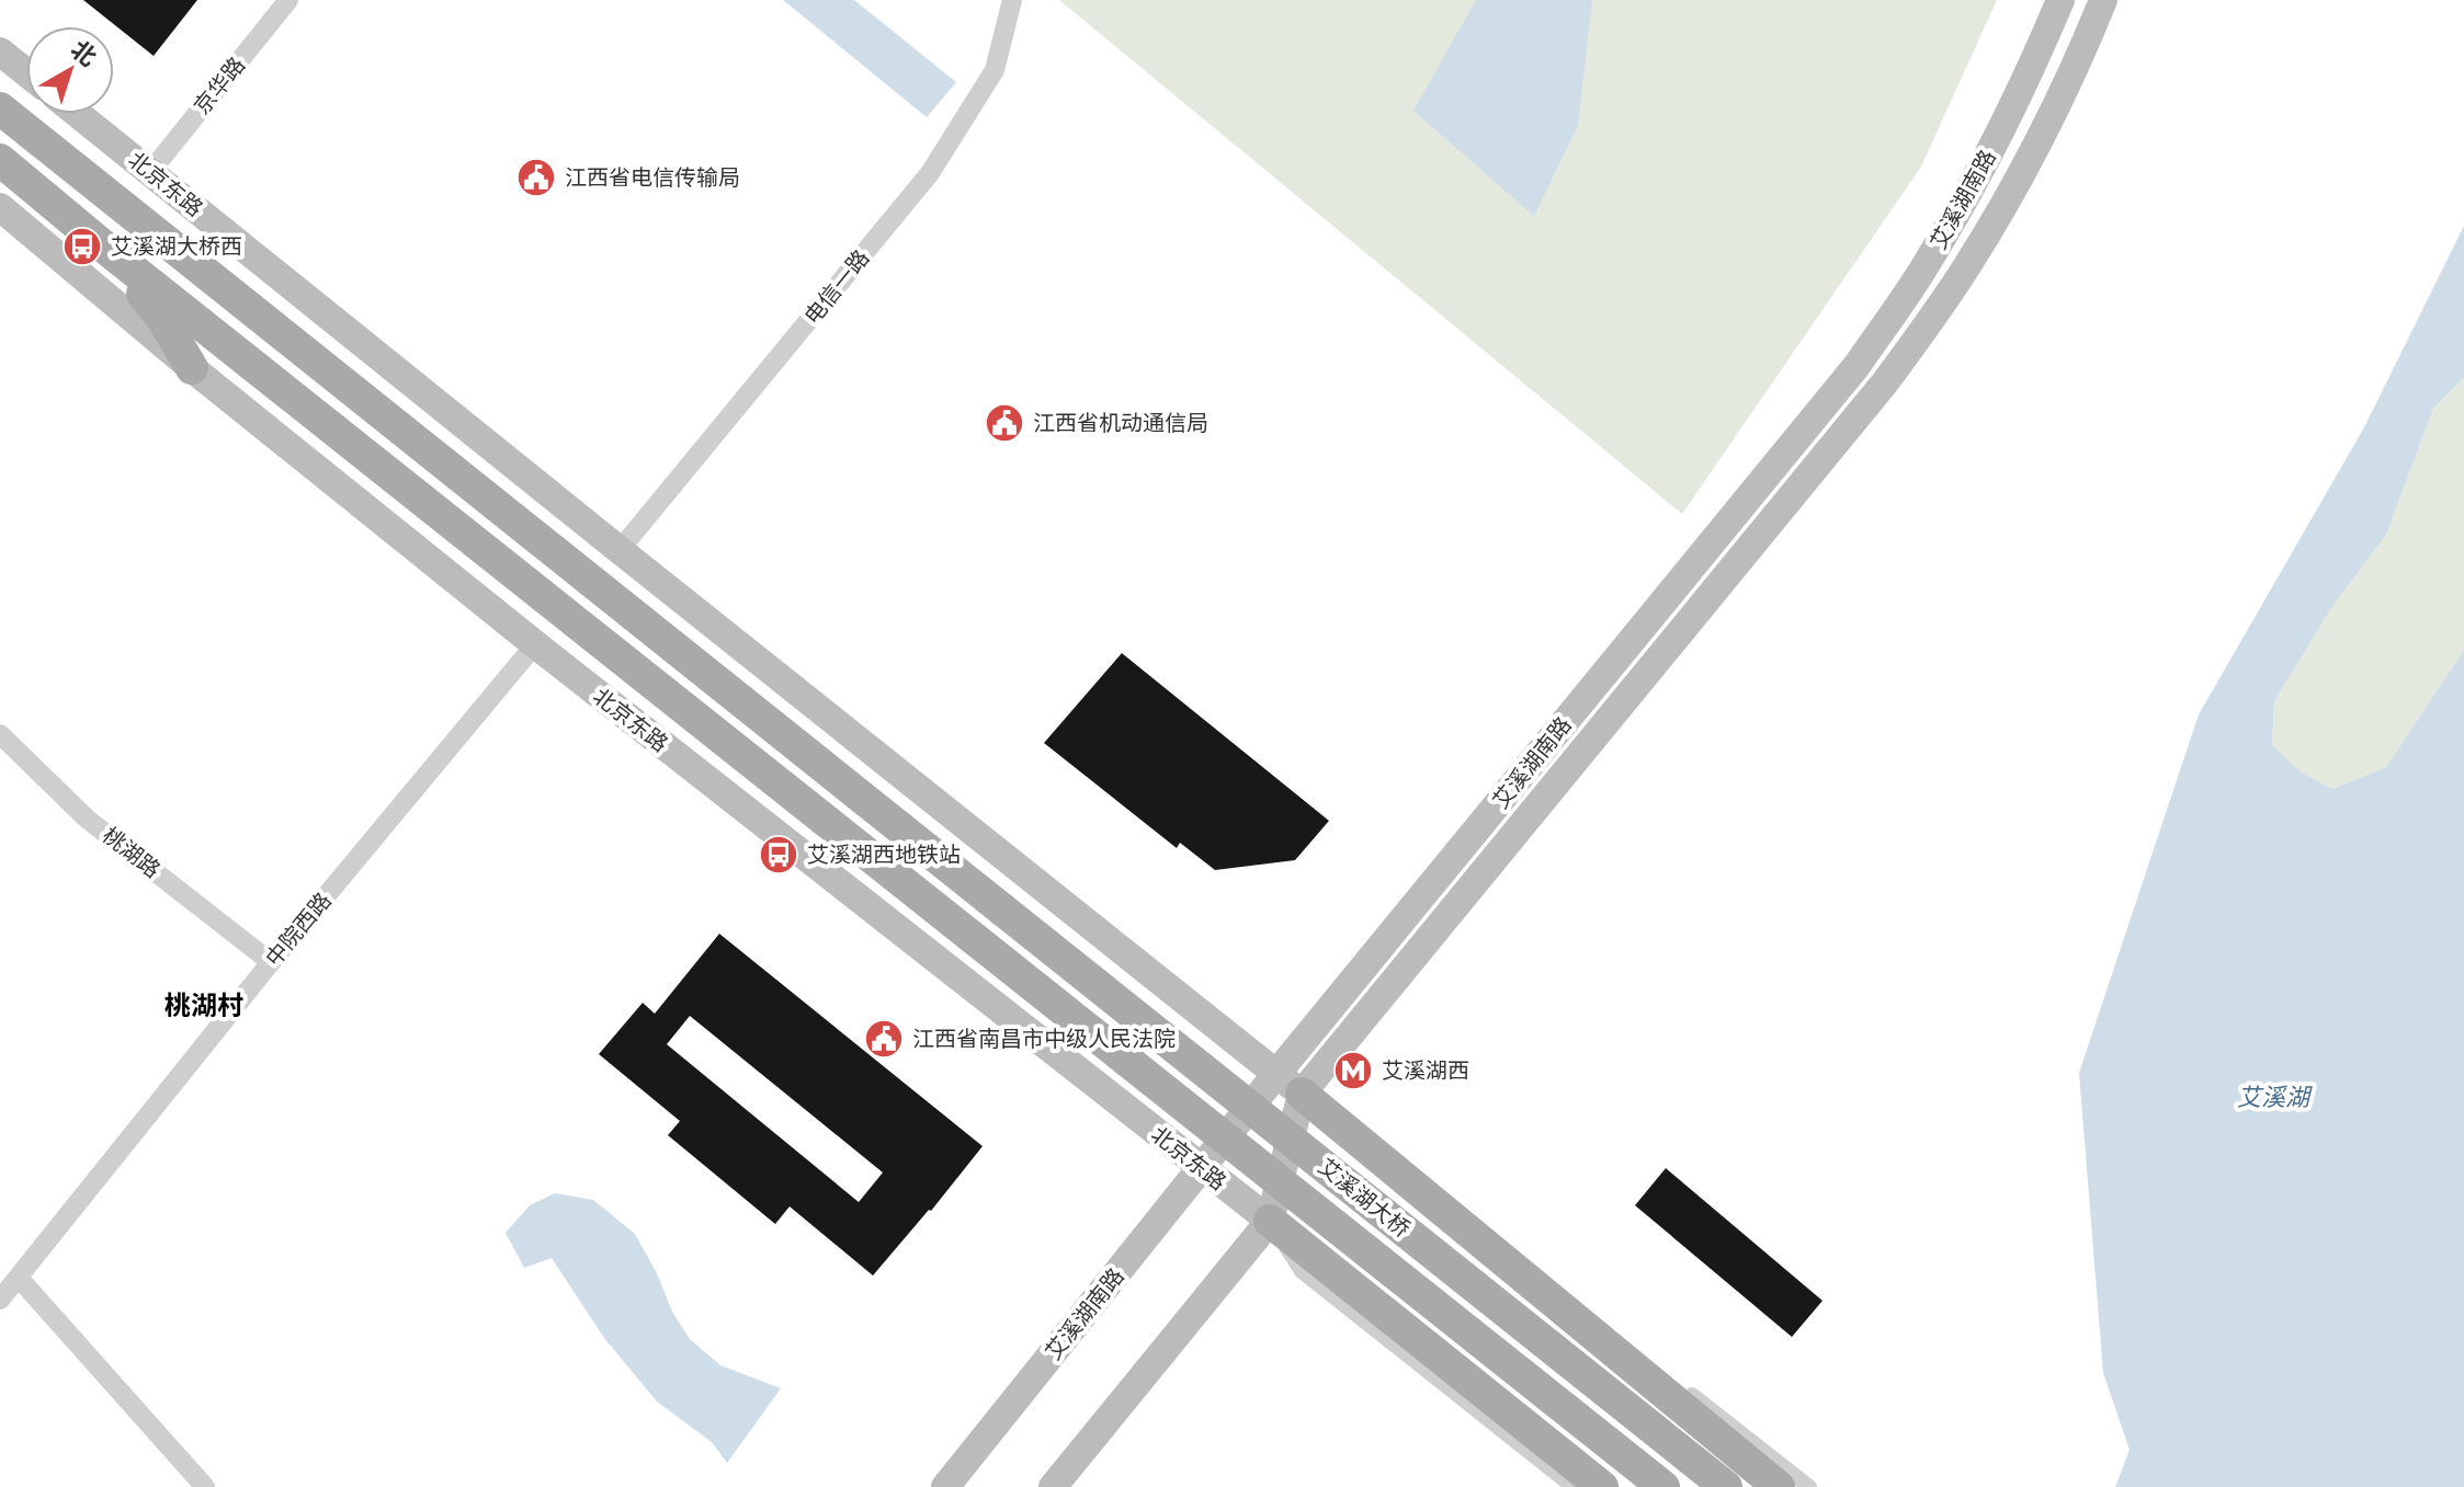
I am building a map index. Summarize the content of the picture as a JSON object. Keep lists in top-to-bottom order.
{
  "streets": {
    "main road": ["北京东路", "艾溪湖南路", "艾溪湖大桥"],
    "street": [
      "京华路",
      "电信一路",
      "桃湖路",
      "中院西路"
    ]
  },
  "crossings": [
    ["京华路", "北京东路"],
    ["北京东路", "艾溪湖南路"],
    ["北京东路", "电信一路"],
    ["北京东路", "中院西路"],
    ["北京东路", "艾溪湖大桥"],
    ["桃湖路", "中院西路"]
  ],
  "districts": ["桃湖村"],
  "water": ["艾溪湖"],
  "places": {
    "public building": ["江西省电信传输局", "江西省机动通信局", "江西省南昌市中级人民法院"],
    "bus stop": ["艾溪湖大桥西", "艾溪湖西地铁站"],
    "metro station": ["艾溪湖西"]
  },
  "north": "top right"
}
